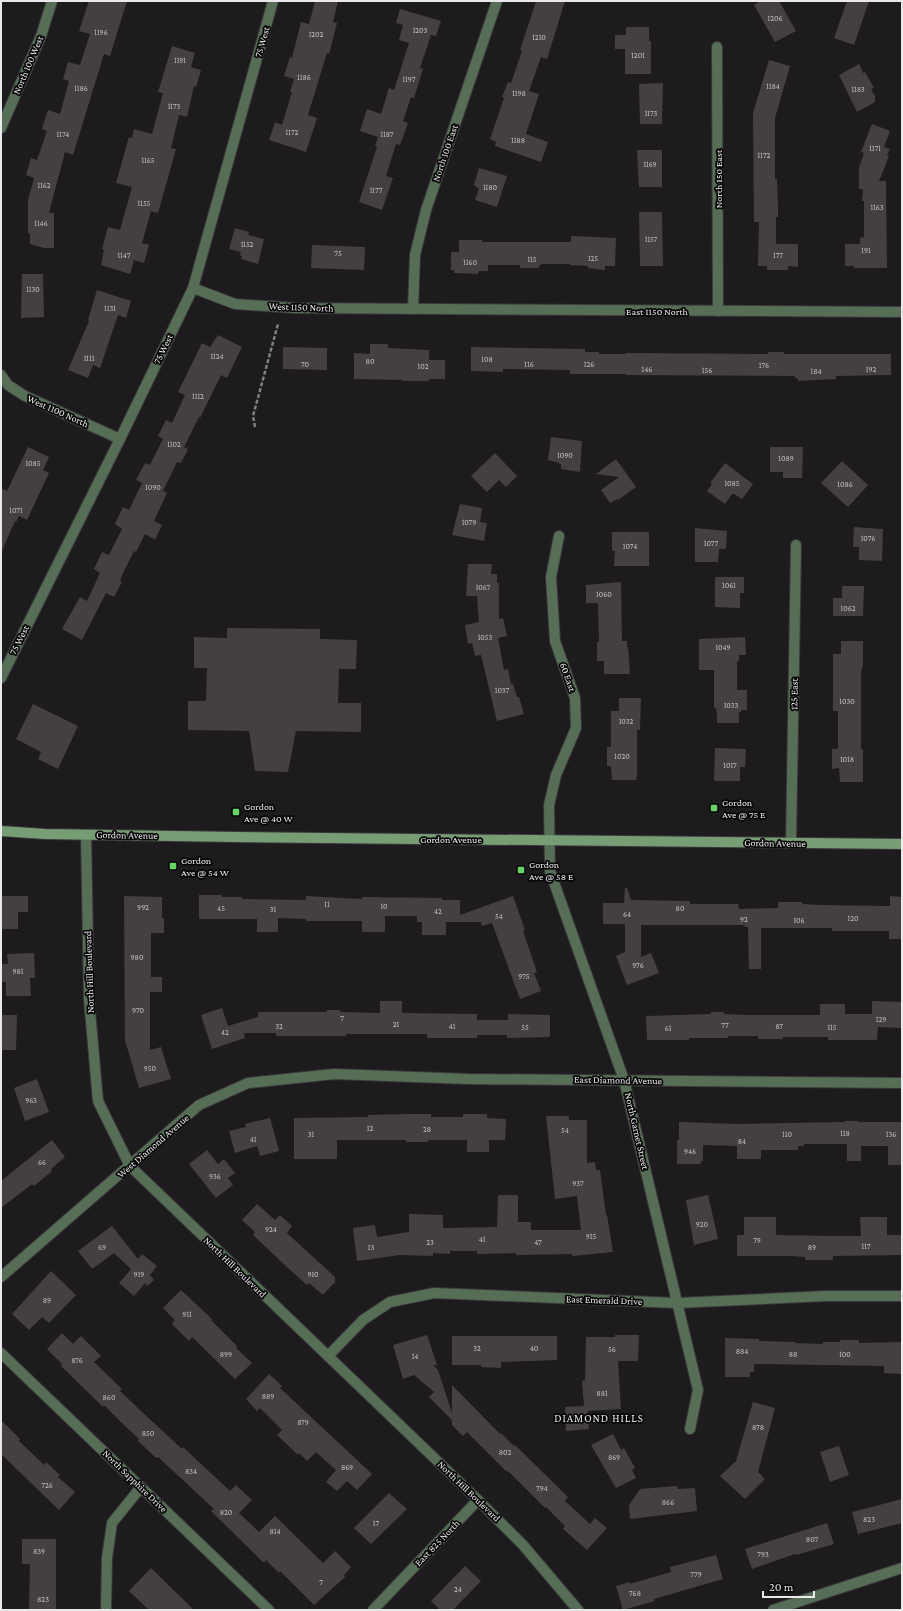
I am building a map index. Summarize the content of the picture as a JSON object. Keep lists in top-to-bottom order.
{
  "streets": {
    "main road": ["Gordon Avenue"],
    "street": [
      "75 West",
      "North 100 West",
      "North 100 East",
      "North 150 East",
      "West 1150 North",
      "East 1150 North",
      "West 1100 North",
      "60 East",
      "125 East",
      "North Hill Boulevard",
      "East Diamond Avenue",
      "North Garnet Street",
      "West Diamond Avenue",
      "East Emerald Drive",
      "North Sapphire Drive",
      "East 825 North"
    ]
  },
  "crossings": [
    ["75 West", "West 1150 North"],
    ["75 West", "West 1100 North"],
    ["North 100 East", "West 1150 North"],
    ["North 100 East", "East 1150 North"],
    ["North 150 East", "East 1150 North"],
    ["West 1150 North", "East 1150 North"],
    ["60 East", "Gordon Avenue"],
    ["60 East", "North Garnet Street"],
    ["125 East", "Gordon Avenue"],
    ["Gordon Avenue", "North Hill Boulevard"],
    ["Gordon Avenue", "North Garnet Street"],
    ["North Hill Boulevard", "West Diamond Avenue"],
    ["North Hill Boulevard", "East Emerald Drive"],
    ["North Hill Boulevard", "East 825 North"],
    ["East Diamond Avenue", "North Garnet Street"],
    ["East Diamond Avenue", "West Diamond Avenue"],
    ["North Garnet Street", "East Emerald Drive"]
  ],
  "districts": ["DIAMOND HILLS"],
  "places": {
    "transit": [
      "Gordon Ave @ 75 E",
      "Gordon Ave @ 40 W",
      "Gordon Ave @ 54 W",
      "Gordon Ave @ 58 E"
    ]
  },
  "house_numbers": [
    "1206",
    "1203",
    "1196",
    "1202",
    "1210",
    "1201",
    "1191",
    "1186",
    "1197",
    "1184",
    "1186",
    "1183",
    "1198",
    "1173",
    "1173",
    "1172",
    "1174",
    "1187",
    "1188",
    "1171",
    "1172",
    "1165",
    "1169",
    "1162",
    "1180",
    "1177",
    "1155",
    "1163",
    "1146",
    "1157",
    "1152",
    "191",
    "75",
    "1147",
    "177",
    "125",
    "115",
    "1160",
    "1130",
    "1131",
    "1124",
    "1111",
    "108",
    "80",
    "70",
    "116",
    "126",
    "176",
    "102",
    "146",
    "192",
    "156",
    "184",
    "1112",
    "1102",
    "1090",
    "1089",
    "1085",
    "1085",
    "1086",
    "1090",
    "1071",
    "1079",
    "1076",
    "1077",
    "1074",
    "1061",
    "1067",
    "1060",
    "1062",
    "1053",
    "1049",
    "1037",
    "1030",
    "1033",
    "1032",
    "1020",
    "1018",
    "1017",
    "11",
    "10",
    "992",
    "45",
    "80",
    "31",
    "42",
    "64",
    "54",
    "120",
    "92",
    "106",
    "980",
    "976",
    "981",
    "975",
    "970",
    "7",
    "129",
    "21",
    "77",
    "32",
    "41",
    "87",
    "55",
    "115",
    "61",
    "42",
    "950",
    "963",
    "12",
    "28",
    "54",
    "118",
    "31",
    "110",
    "136",
    "41",
    "84",
    "946",
    "66",
    "936",
    "937",
    "920",
    "924",
    "915",
    "41",
    "79",
    "23",
    "47",
    "117",
    "69",
    "13",
    "89",
    "919",
    "910",
    "89",
    "911",
    "32",
    "40",
    "56",
    "884",
    "899",
    "88",
    "100",
    "14",
    "876",
    "881",
    "889",
    "860",
    "879",
    "878",
    "850",
    "802",
    "869",
    "869",
    "834",
    "726",
    "794",
    "866",
    "820",
    "823",
    "17",
    "814",
    "807",
    "839",
    "793",
    "779",
    "7",
    "24",
    "768",
    "823"
  ],
  "scale_bar": "20 m"
}
